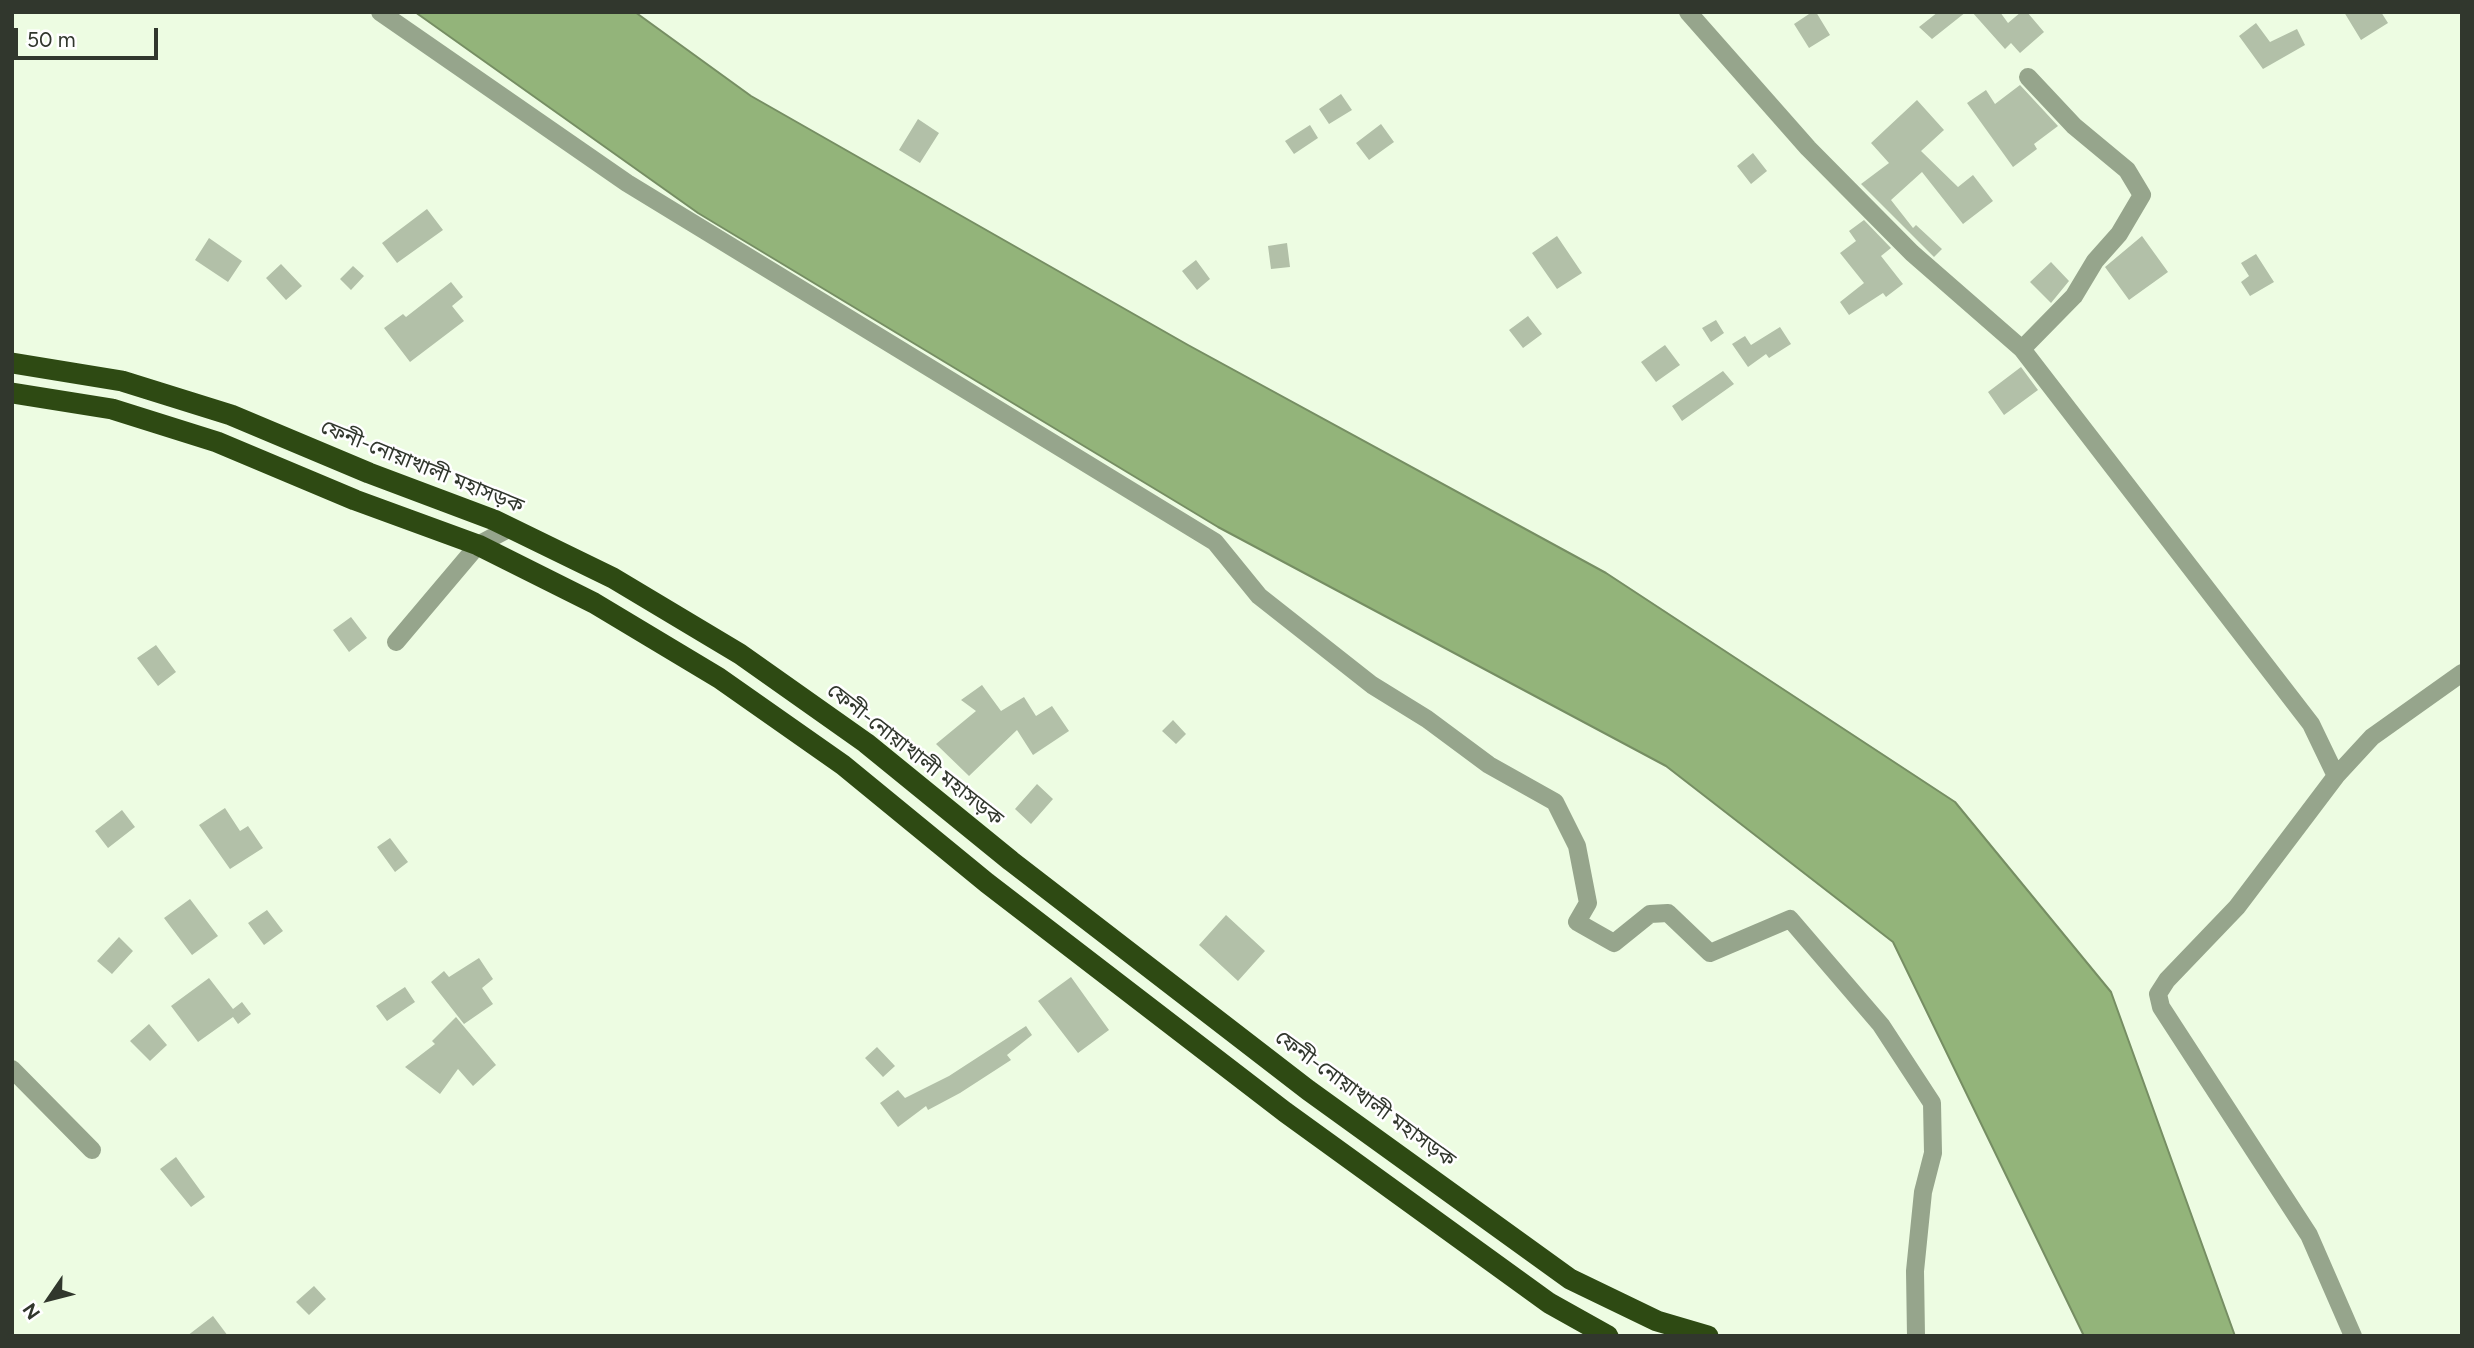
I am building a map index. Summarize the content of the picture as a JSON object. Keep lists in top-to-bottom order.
{
  "streets": {
    "highway": ["ফেনী-নোয়াখালী মহাসড়ক"]
  },
  "scale_bar": "50 m",
  "north": "bottom left"
}
